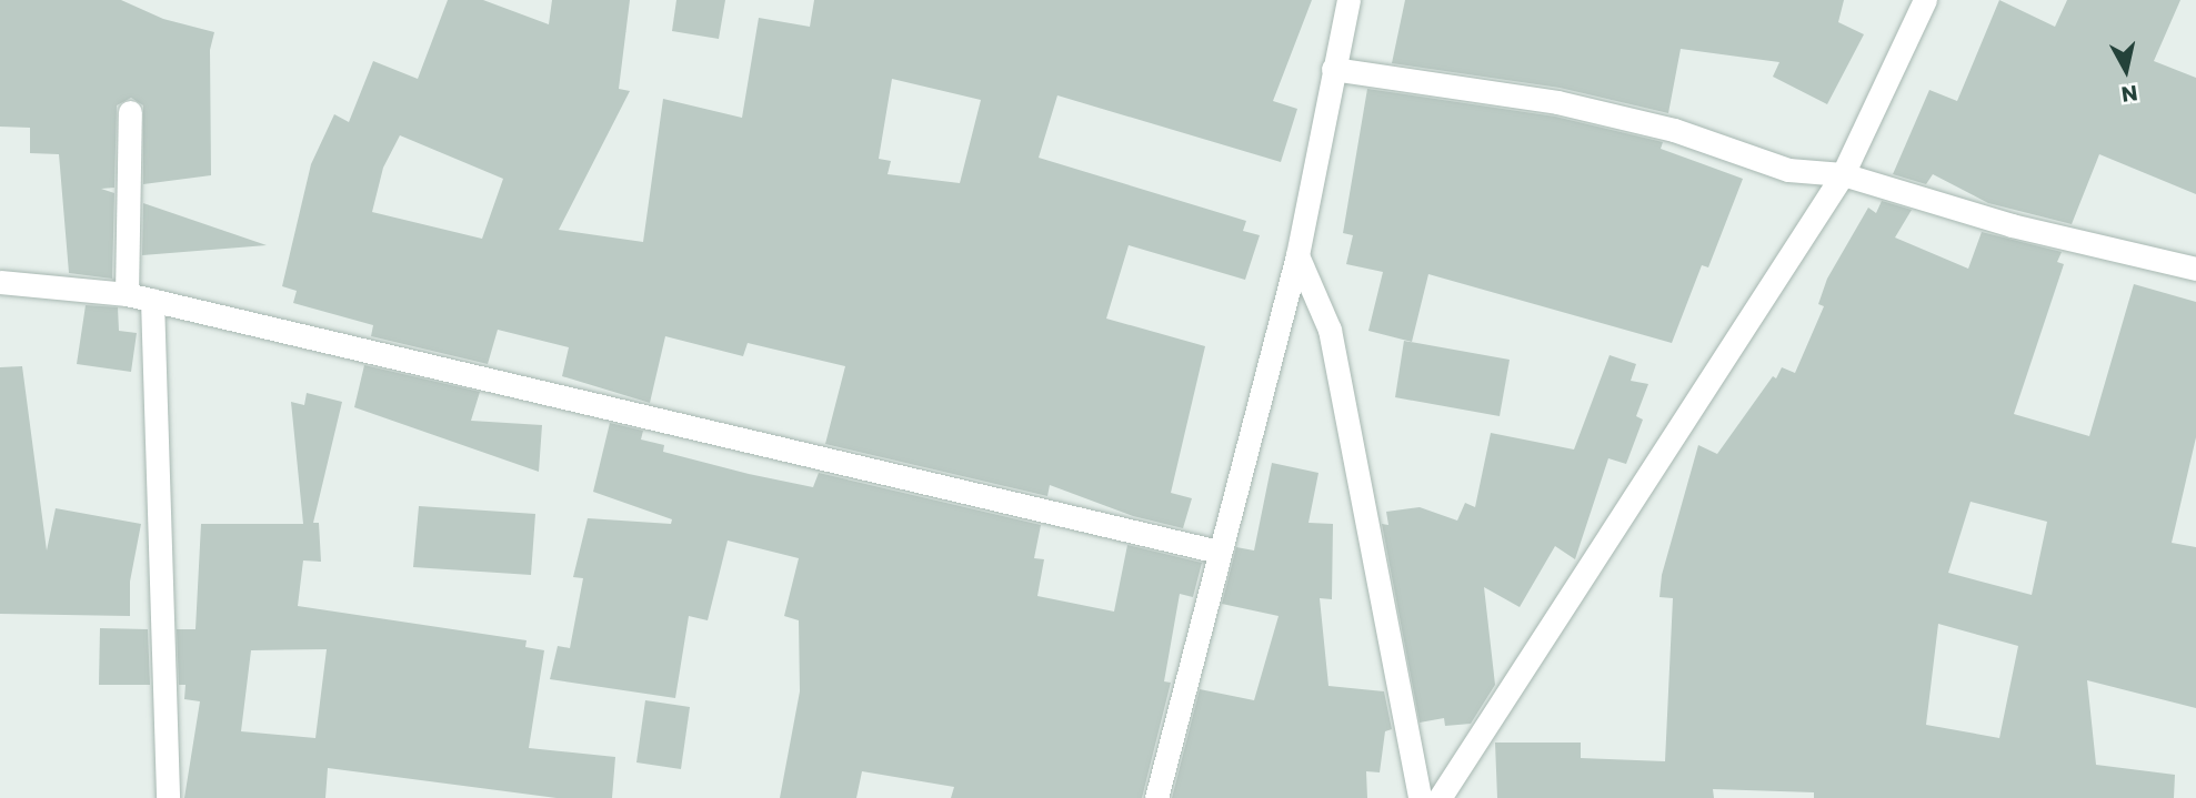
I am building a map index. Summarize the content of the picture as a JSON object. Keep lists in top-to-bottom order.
{
  "north": "bottom"
}
